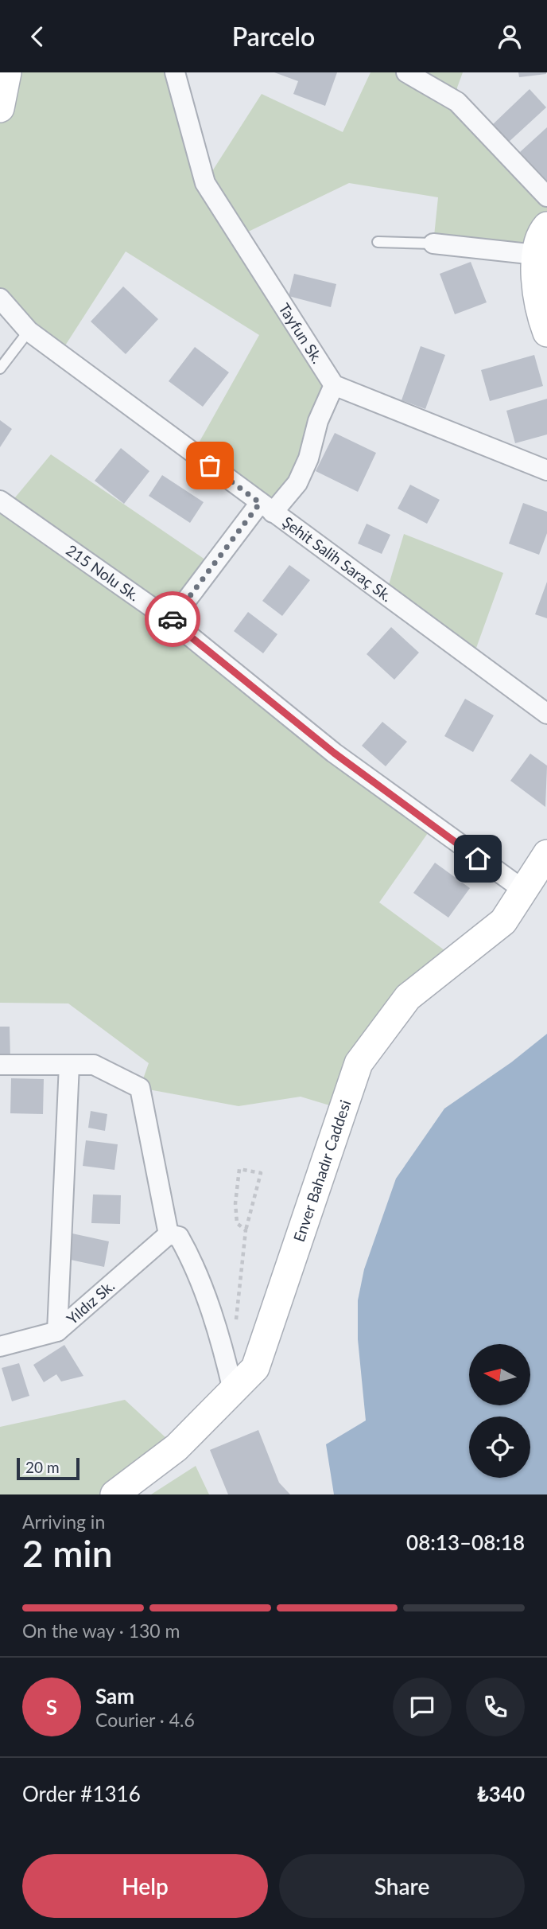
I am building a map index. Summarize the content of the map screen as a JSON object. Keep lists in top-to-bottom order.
{
  "streets": {
    "main road": ["Enver Bahadır Caddesi"],
    "street": [
      "Tayfun Sk.",
      "Şehit Salih Saraç Sk.",
      "215 Nolu Sk.",
      "Yıldız Sk."
    ]
  },
  "crossings": [
    ["215 Nolu Sk.", "Enver Bahadır Caddesi"]
  ],
  "scale_bar": "20 m",
  "north": "left",
  "page": {
    "header": "Parcelo",
    "scale": "20 m",
    "heading": ["2 min", "Arriving in", "08:13–08:18"],
    "panel": [
      "Sam",
      "Courier · 4.6",
      "Order #1316",
      "₺340"
    ],
    "bar": "On the way · 130 m",
    "round": "S",
    "buttons": ["Help", "Share"]
  }
}
